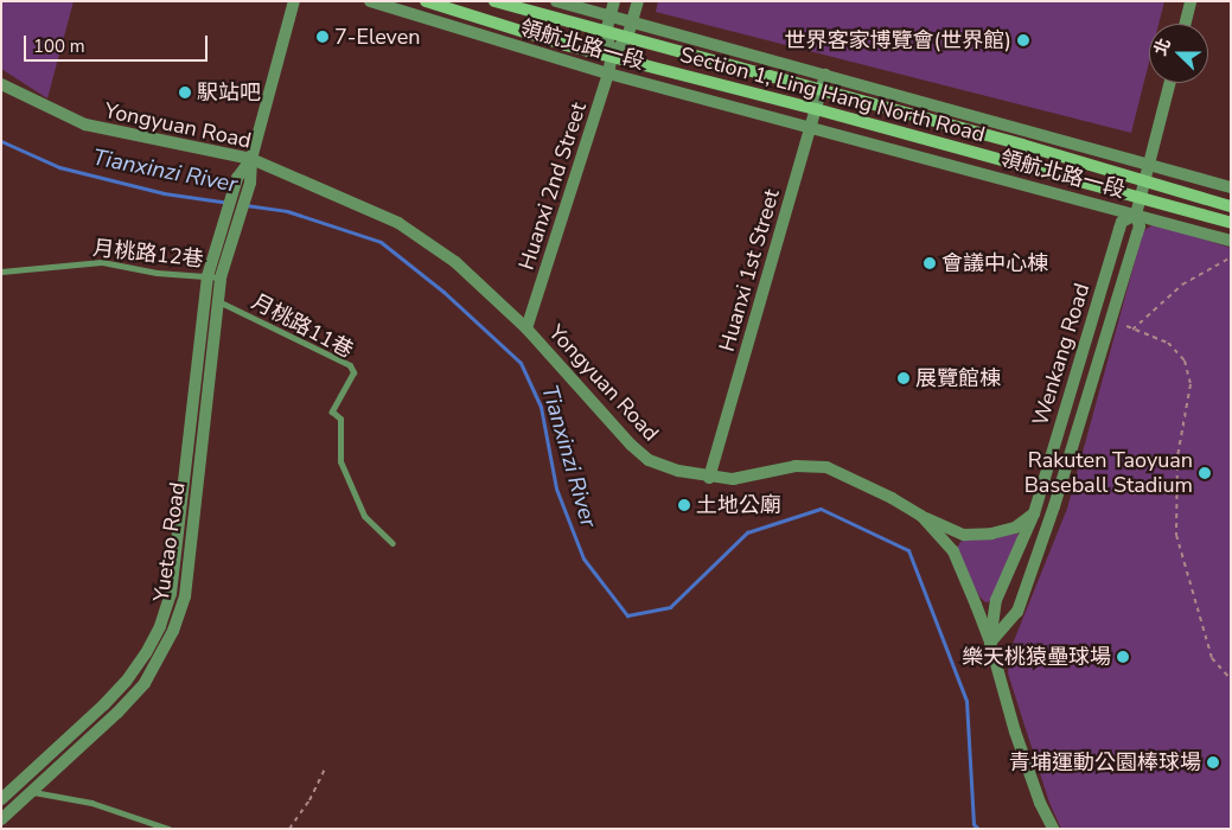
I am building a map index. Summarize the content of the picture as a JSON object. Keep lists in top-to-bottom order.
{
  "streets": {
    "main road": ["Section 1, Ling Hang North Road"],
    "street": [
      "領航北路一段",
      "Yongyuan Road",
      "Huanxi 2nd Street",
      "Huanxi 1st Street",
      "Wenkang Road",
      "Yuetao Road"
    ],
    "lane": ["月桃路12巷", "月桃路11巷"]
  },
  "crossings": [
    ["領航北路一段", "Huanxi 2nd Street"],
    ["領航北路一段", "Huanxi 1st Street"],
    ["領航北路一段", "Wenkang Road"],
    ["Section 1, Ling Hang North Road", "Huanxi 2nd Street"],
    ["Section 1, Ling Hang North Road", "Huanxi 1st Street"],
    ["Section 1, Ling Hang North Road", "Wenkang Road"],
    ["Yongyuan Road", "Huanxi 2nd Street"],
    ["Yongyuan Road", "Huanxi 1st Street"],
    ["Yongyuan Road", "Wenkang Road"],
    ["Yongyuan Road", "Yuetao Road"],
    ["月桃路12巷", "Yuetao Road"],
    ["月桃路11巷", "Yuetao Road"]
  ],
  "water": ["Tianxinzi River"],
  "places": [
    "7-Eleven",
    "世界客家博覽會(世界館)",
    "駅站吧",
    "會議中心棟",
    "展覽館棟",
    "Rakuten Taoyuan Baseball Stadium",
    "土地公廟",
    "樂天桃猿壘球場",
    "青埔運動公園棒球場"
  ],
  "scale_bar": "100 m",
  "north": "left"
}
